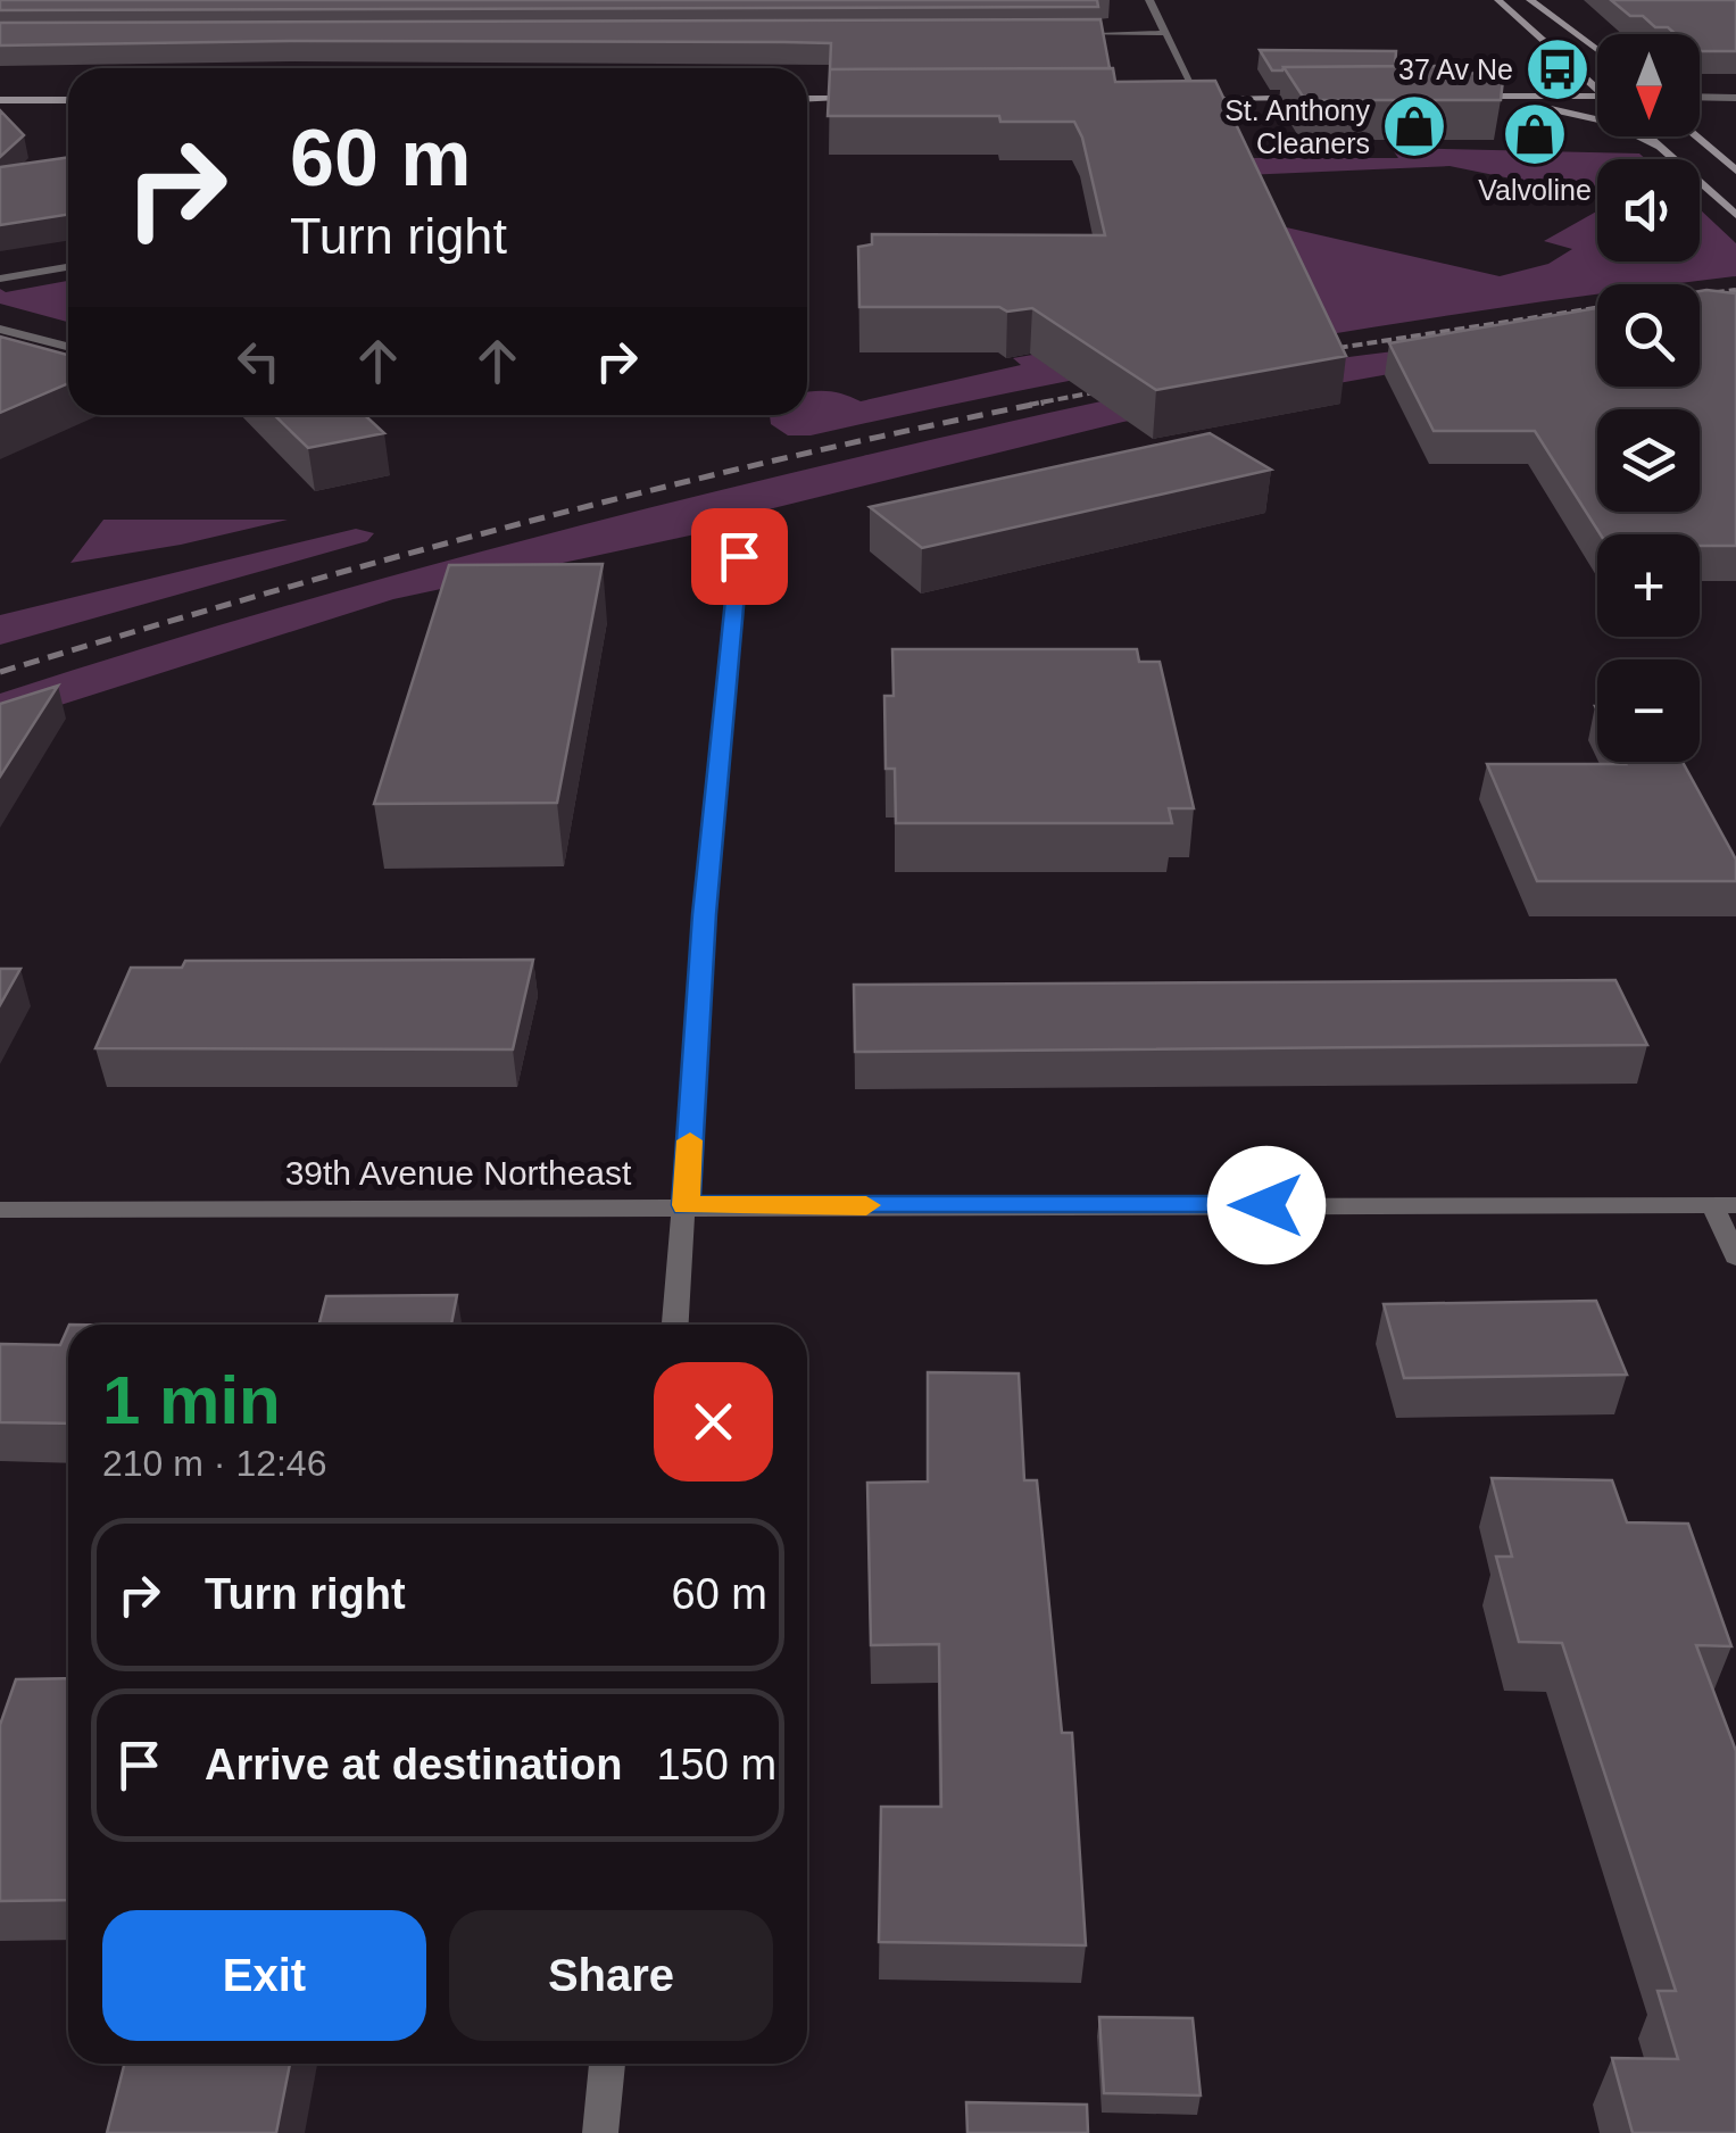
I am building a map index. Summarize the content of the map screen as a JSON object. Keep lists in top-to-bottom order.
{
  "streets": {
    "street": ["39th Avenue Northeast"]
  },
  "places": {
    "bus stop": ["37 Av Ne"],
    "shop": ["St. Anthony Cleaners", "Valvoline"]
  },
  "north": "bottom",
  "page": {
    "map_buttons": ["+", "−"],
    "turn": ["60 m", "Turn right"],
    "heading": ["1 min", "210 m · 12:46"],
    "list": [
      {
        "name": "Turn right",
        "value": "60 m"
      },
      {
        "name": "Arrive at destination",
        "value": "150 m"
      }
    ],
    "buttons": ["Exit", "Share"]
  }
}
